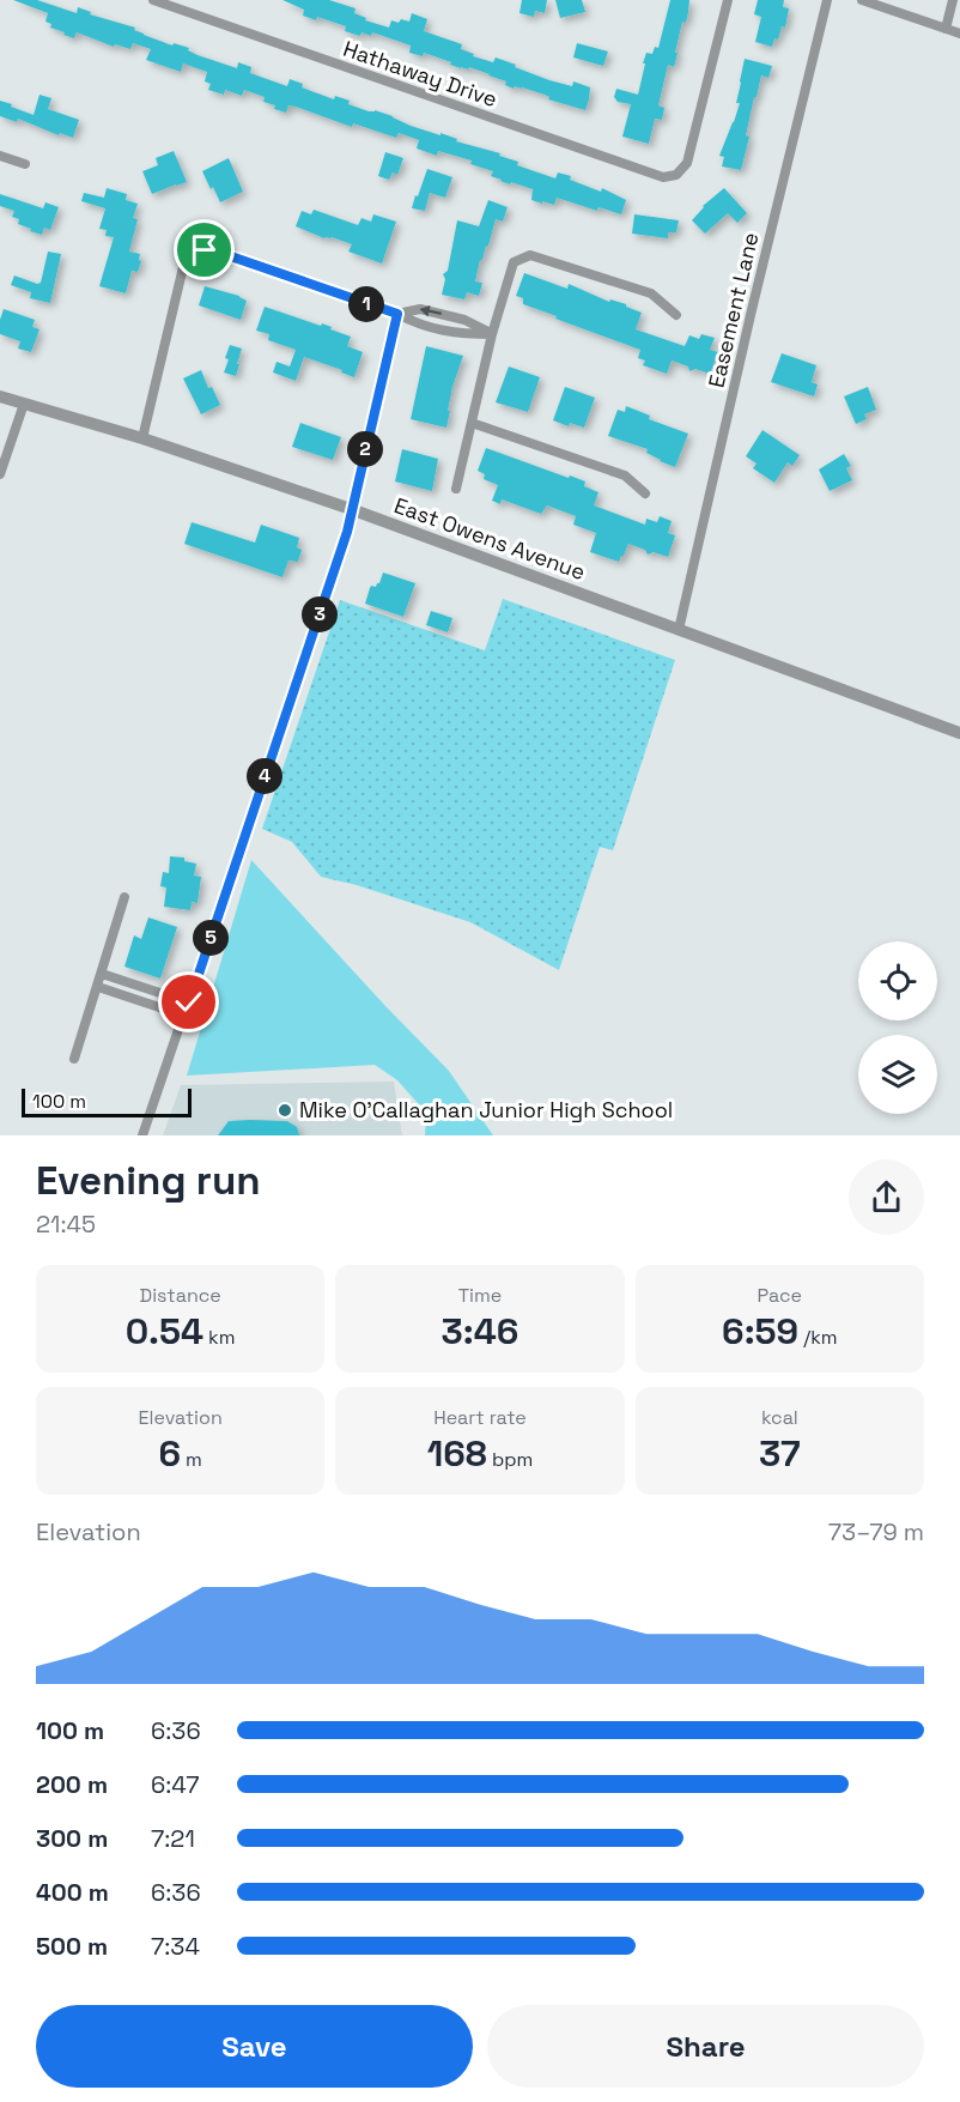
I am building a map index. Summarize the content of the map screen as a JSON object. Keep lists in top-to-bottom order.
{
  "streets": {
    "street": ["Hathaway Drive", "Easement Lane", "East Owens Avenue"]
  },
  "crossings": [
    ["Easement Lane", "East Owens Avenue"]
  ],
  "places": ["Mike O'Callaghan Junior High School"],
  "scale_bar": "100 m",
  "page": {
    "pins": [
      "1",
      "2",
      "3",
      "4",
      "5"
    ],
    "scale": "100 m",
    "heading": ["Evening run", "21:45"],
    "stats": [
      ["Distance", "0.54 km"],
      ["Time", "3:46"],
      ["Pace", "6:59 /km"],
      ["Elevation", "6 m"],
      ["Heart rate", "168 bpm"],
      ["kcal", "37"]
    ],
    "chart": ["Elevation", "73–79 m"],
    "list": [
      {
        "name": "100 m",
        "note": "6:36"
      },
      {
        "name": "200 m",
        "note": "6:47"
      },
      {
        "name": "300 m",
        "note": "7:21"
      },
      {
        "name": "400 m",
        "note": "6:36"
      },
      {
        "name": "500 m",
        "note": "7:34"
      }
    ],
    "buttons": ["Save", "Share"]
  }
}
